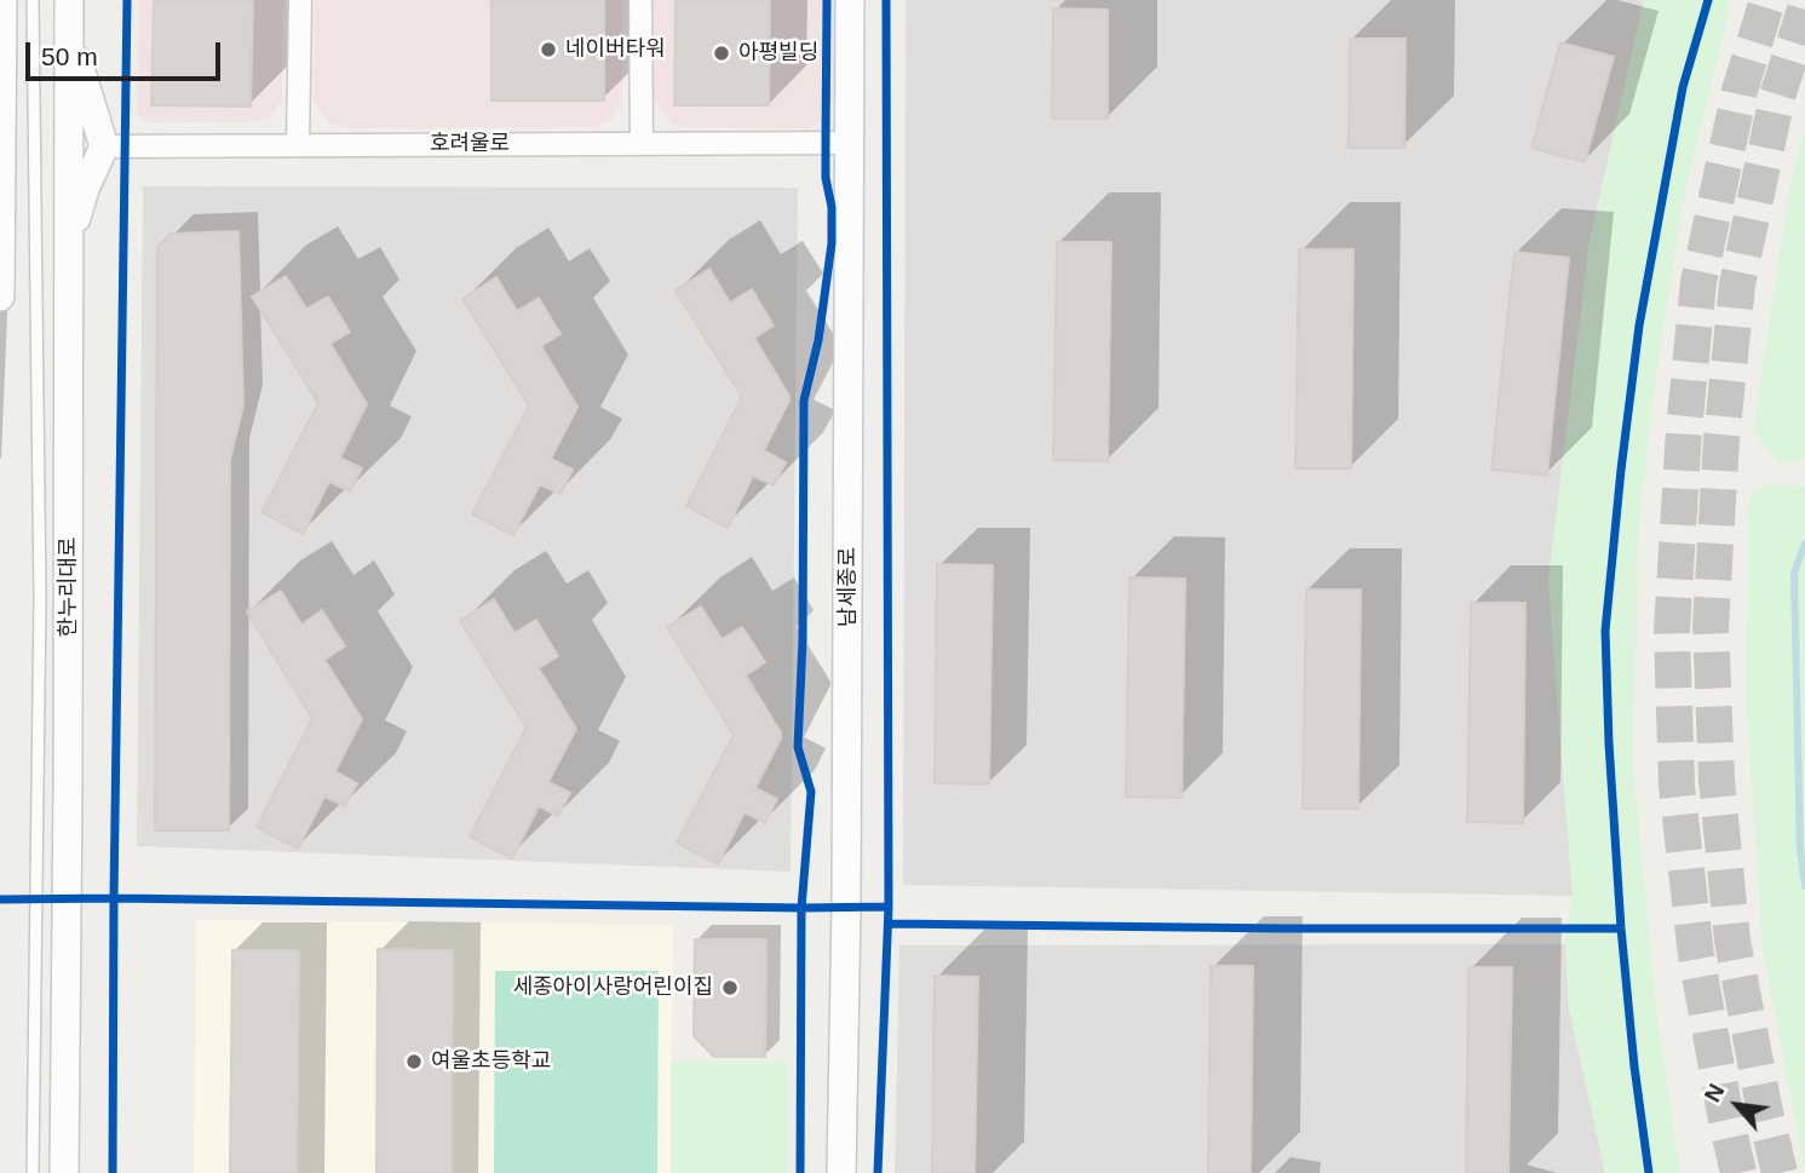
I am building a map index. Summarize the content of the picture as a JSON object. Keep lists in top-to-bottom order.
{
  "streets": {
    "street": ["호려울로", "한누리대로", "남세종로"]
  },
  "crossings": [
    ["호려울로", "남세종로"]
  ],
  "places": [
    "네이버타워",
    "아평빌딩",
    "세종아이사랑어린이집",
    "여울초등학교"
  ],
  "scale_bar": "50 m",
  "north": "top left"
}
